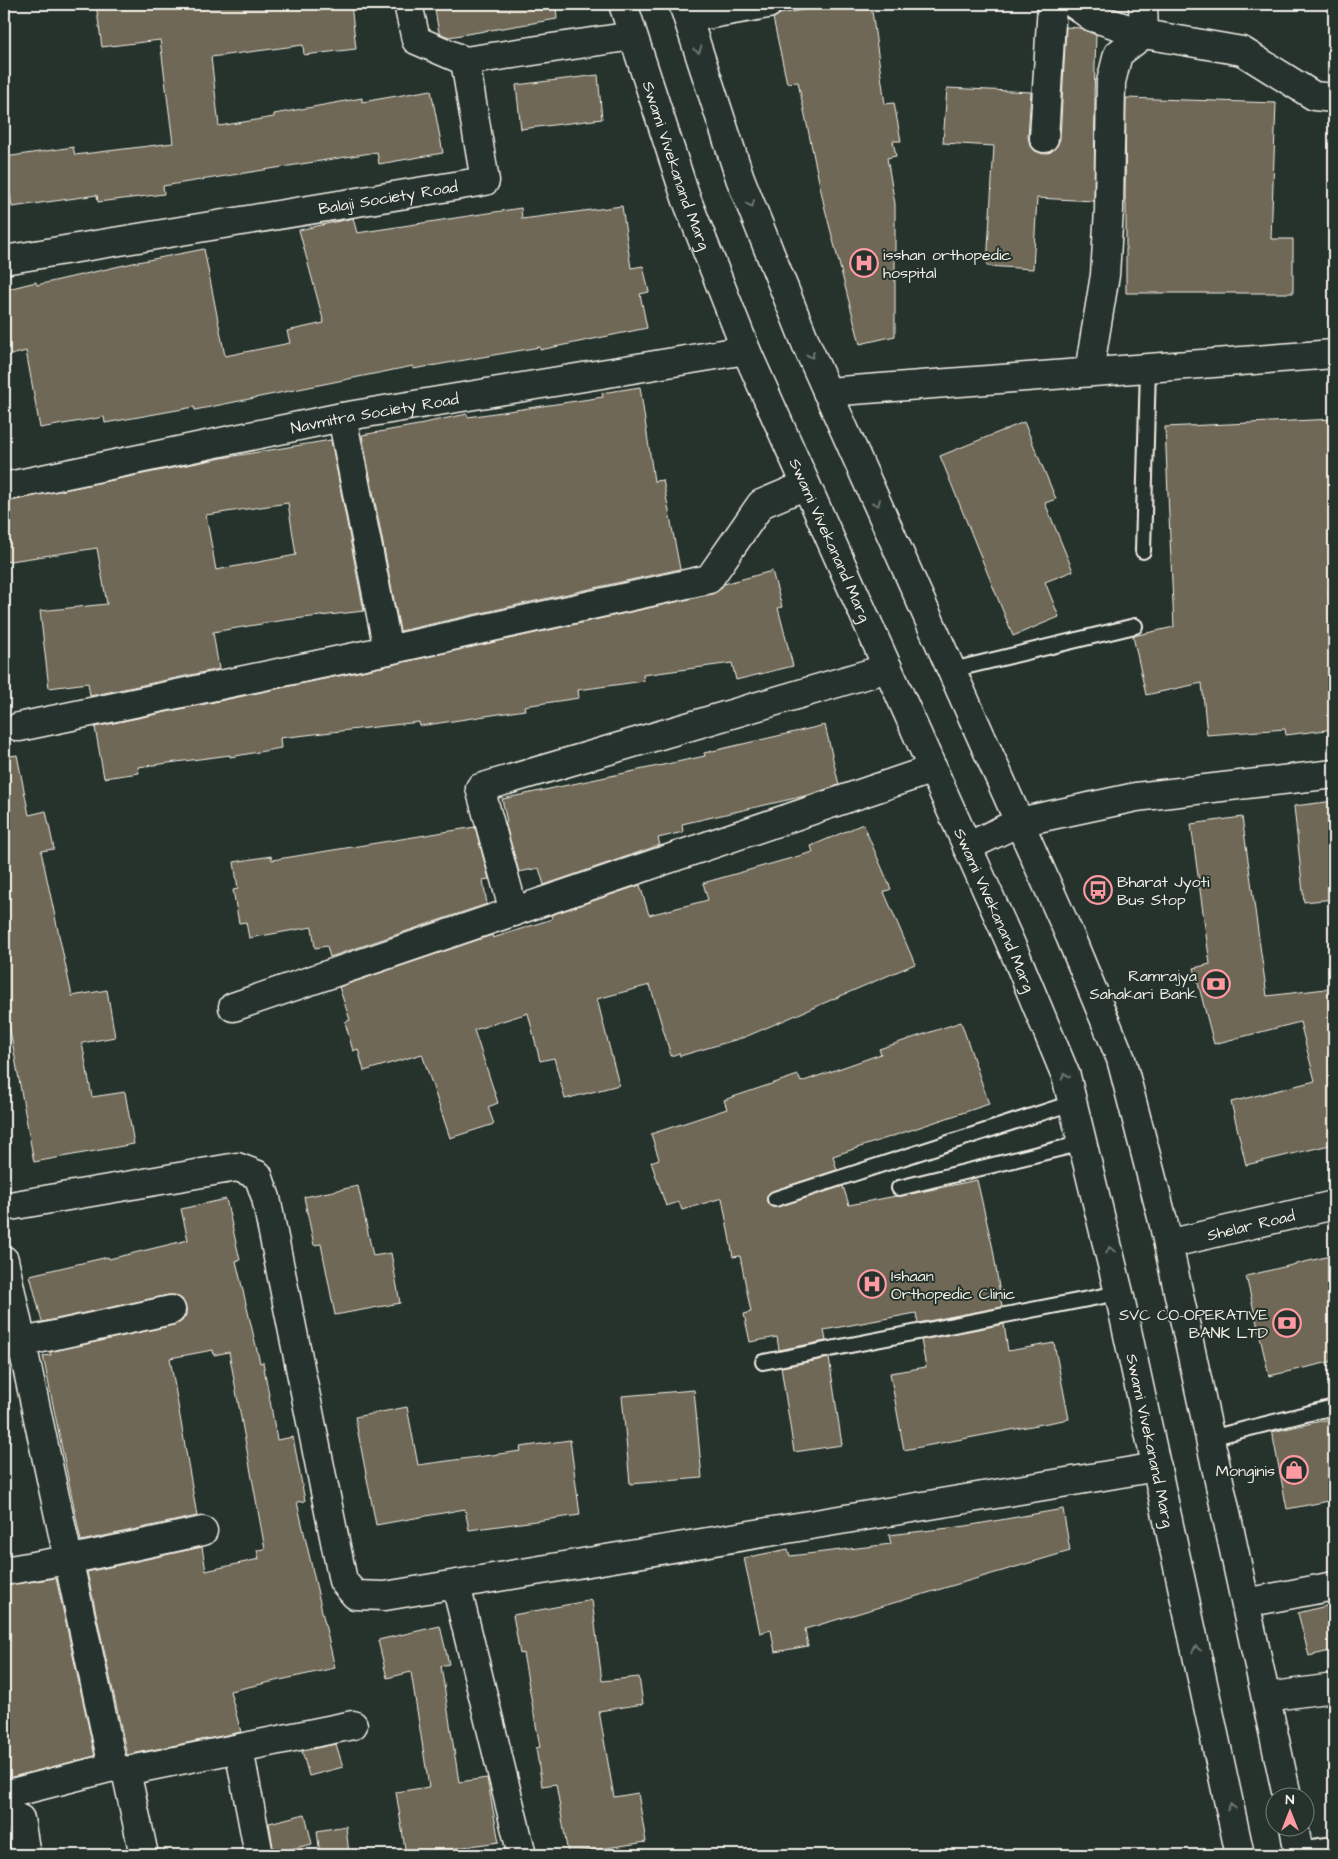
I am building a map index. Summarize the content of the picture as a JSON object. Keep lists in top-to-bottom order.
{
  "streets": {
    "street": [
      "Swami Vivekanand Marg",
      "Balaji Society Road",
      "Navmitra Society Road",
      "Shelar Road"
    ]
  },
  "crossings": [
    ["Swami Vivekanand Marg", "Navmitra Society Road"]
  ],
  "places": {
    "hospital": ["isshan orthopedic hospital", "Ishaan Orthopedic Clinic"],
    "bus stop": ["Bharat Jyoti Bus Stop"],
    "bank": ["Ramrajya Sahakari Bank", "SVC CO-OPERATIVE BANK LTD"],
    "shop": ["Monginis"]
  },
  "north": "top"
}
